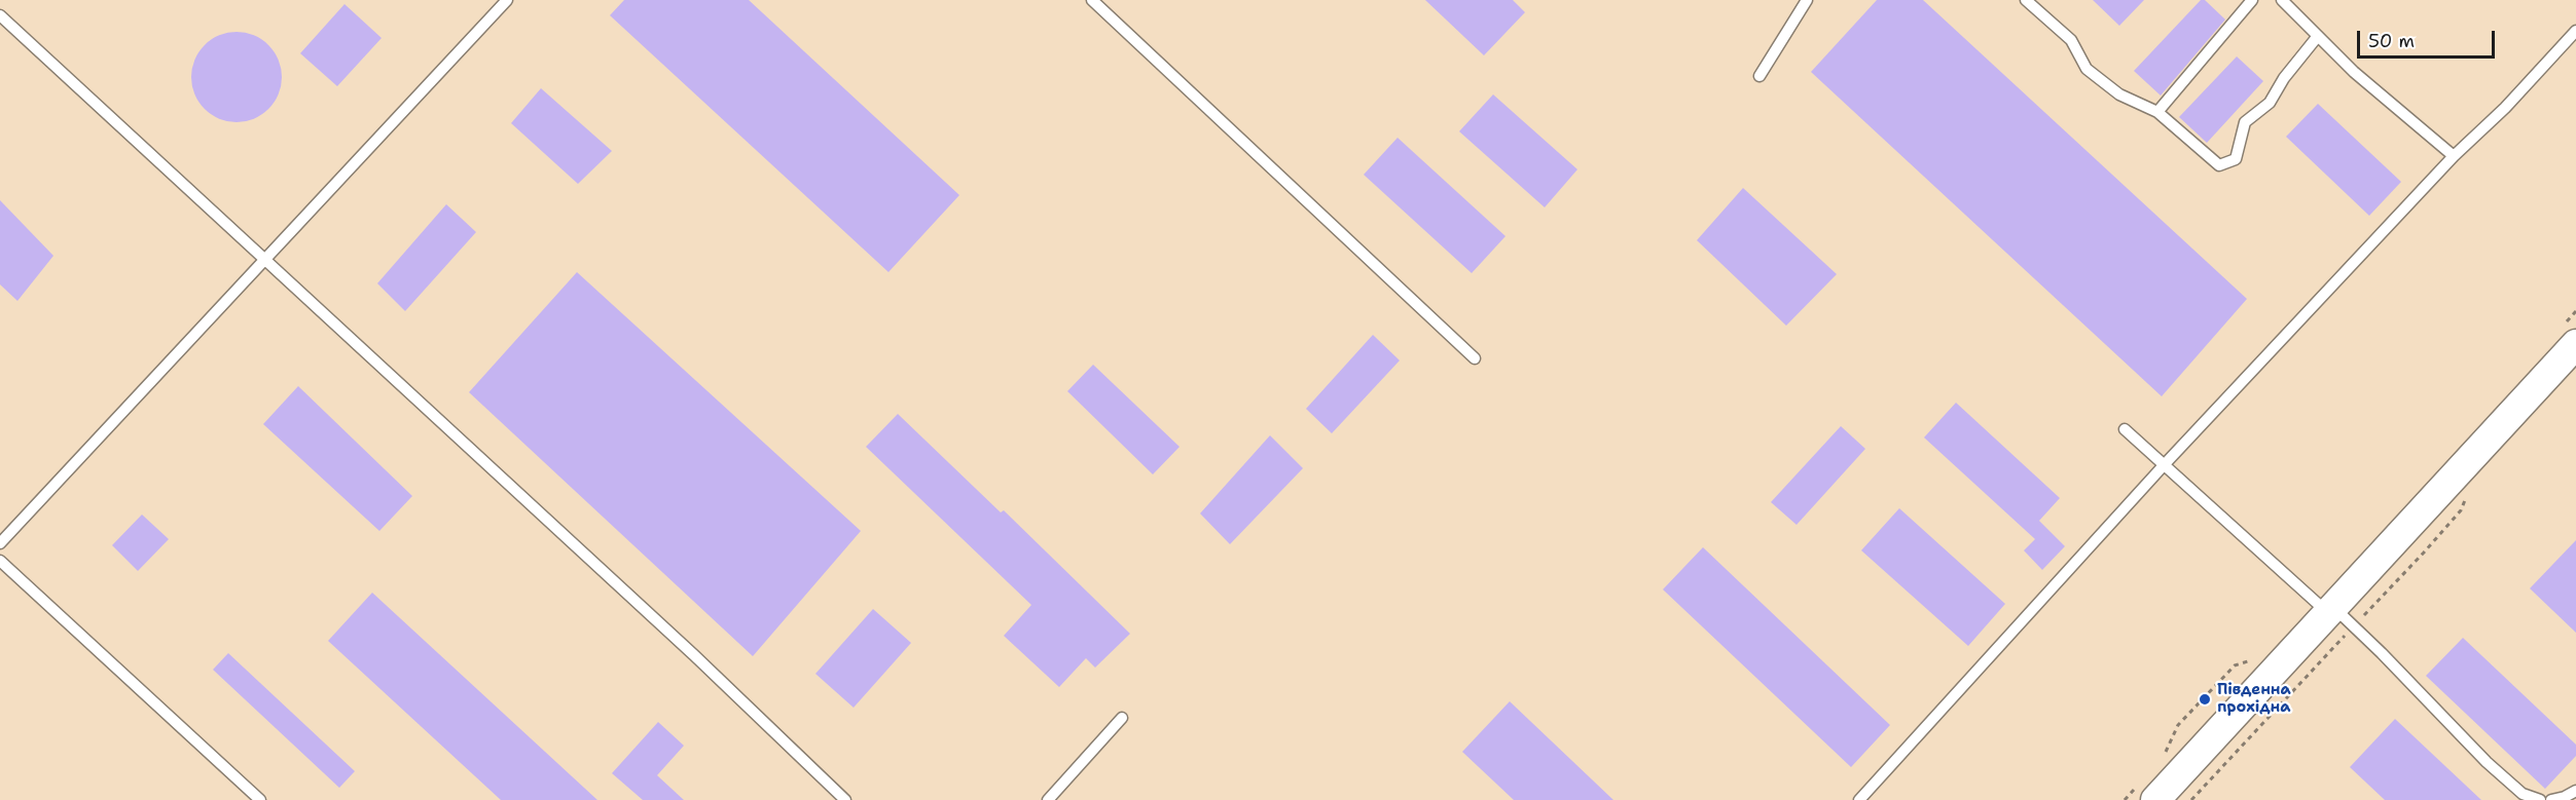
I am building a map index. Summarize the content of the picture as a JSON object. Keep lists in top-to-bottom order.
{
  "places": ["Південна прохідна"],
  "scale_bar": "50 m"
}
